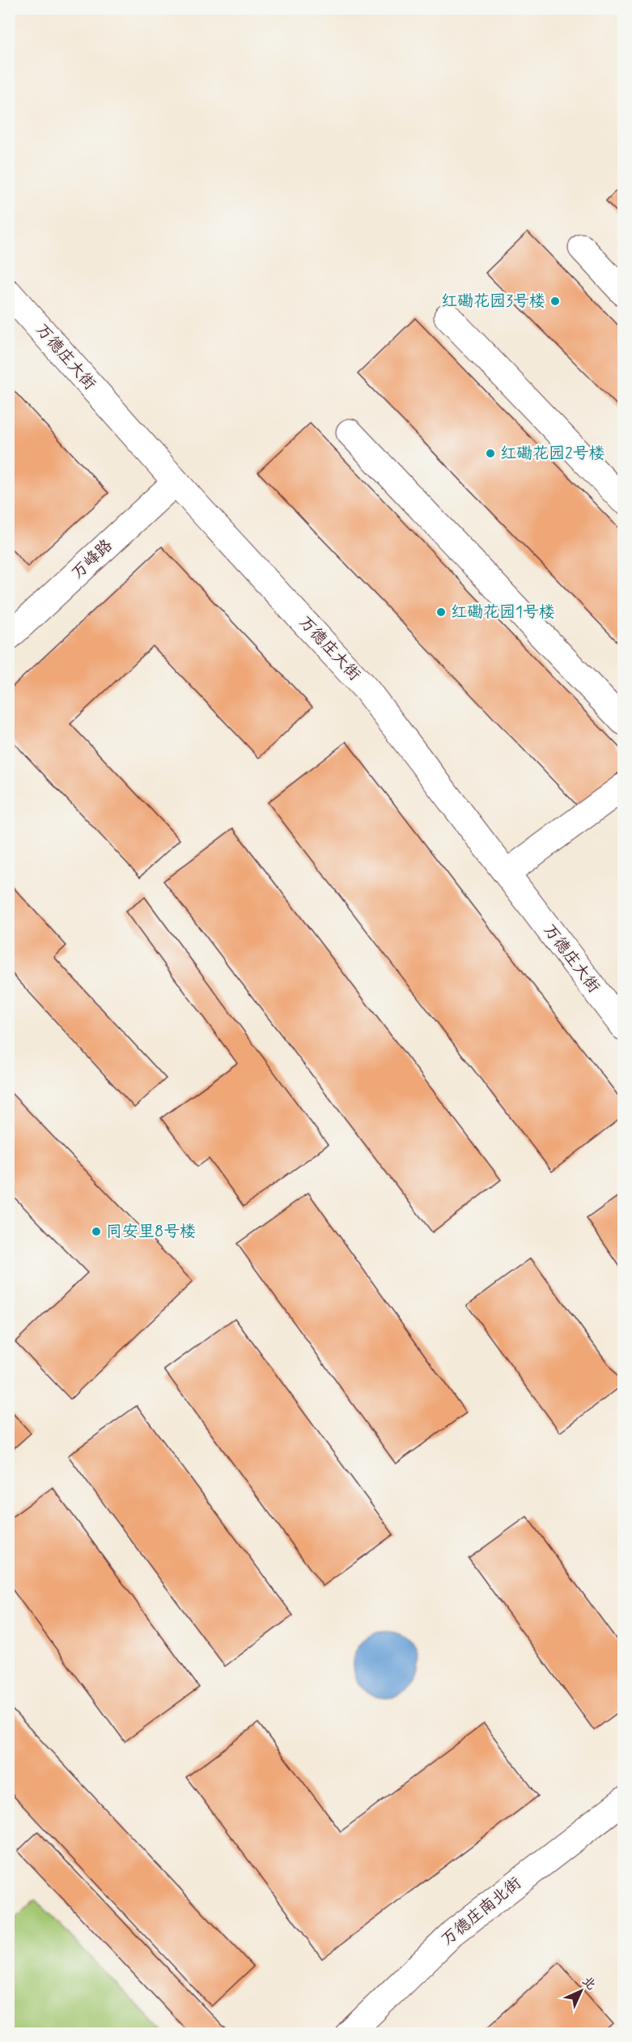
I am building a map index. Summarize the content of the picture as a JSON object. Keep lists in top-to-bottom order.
{
  "streets": {
    "street": ["万德庄大街", "万峰路", "万德庄南北街"]
  },
  "crossings": [
    ["万德庄大街", "万峰路"]
  ],
  "places": [
    "红磡花园3号楼",
    "红磡花园2号楼",
    "红磡花园1号楼",
    "同安里8号楼"
  ],
  "north": "top right"
}
